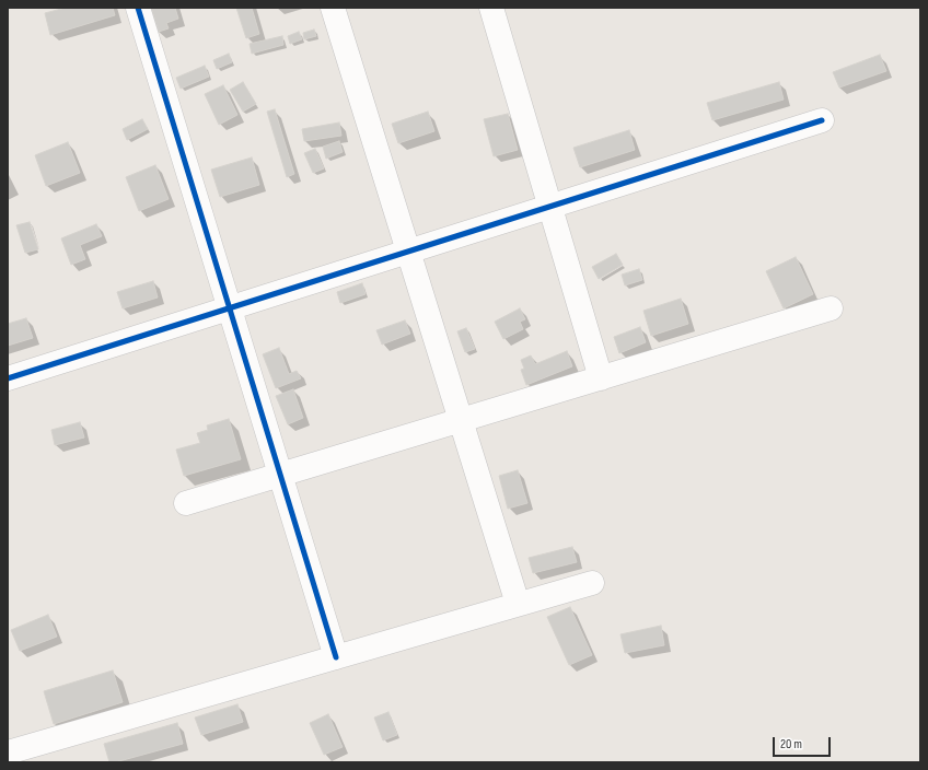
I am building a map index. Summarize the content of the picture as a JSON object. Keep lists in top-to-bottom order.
{
  "scale_bar": "20 m"
}
